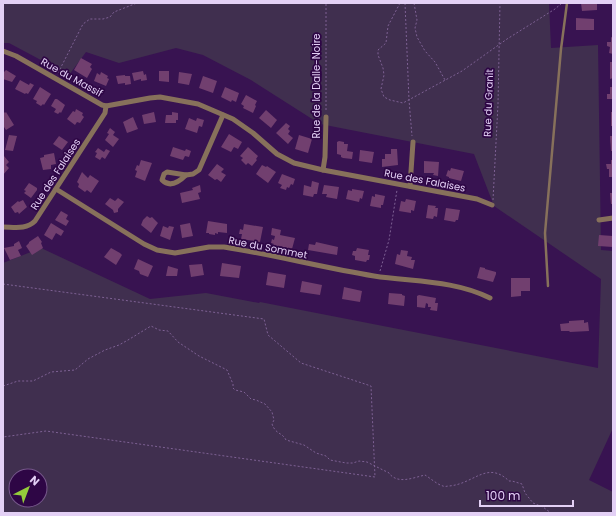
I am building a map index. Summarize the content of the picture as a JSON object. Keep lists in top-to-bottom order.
{
  "streets": {
    "street": [
      "Rue du Massif",
      "Rue de la Dalle-Noire",
      "Rue des Falaises",
      "Rue du Sommet"
    ],
    "path": ["Rue du Granit"]
  },
  "crossings": [
    ["Rue du Massif", "Rue de la Dalle-Noire"],
    ["Rue du Massif", "Rue des Falaises"],
    ["Rue du Granit", "Rue des Falaises"],
    ["Rue des Falaises", "Rue du Sommet"]
  ],
  "scale_bar": "100 m",
  "north": "top right"
}
